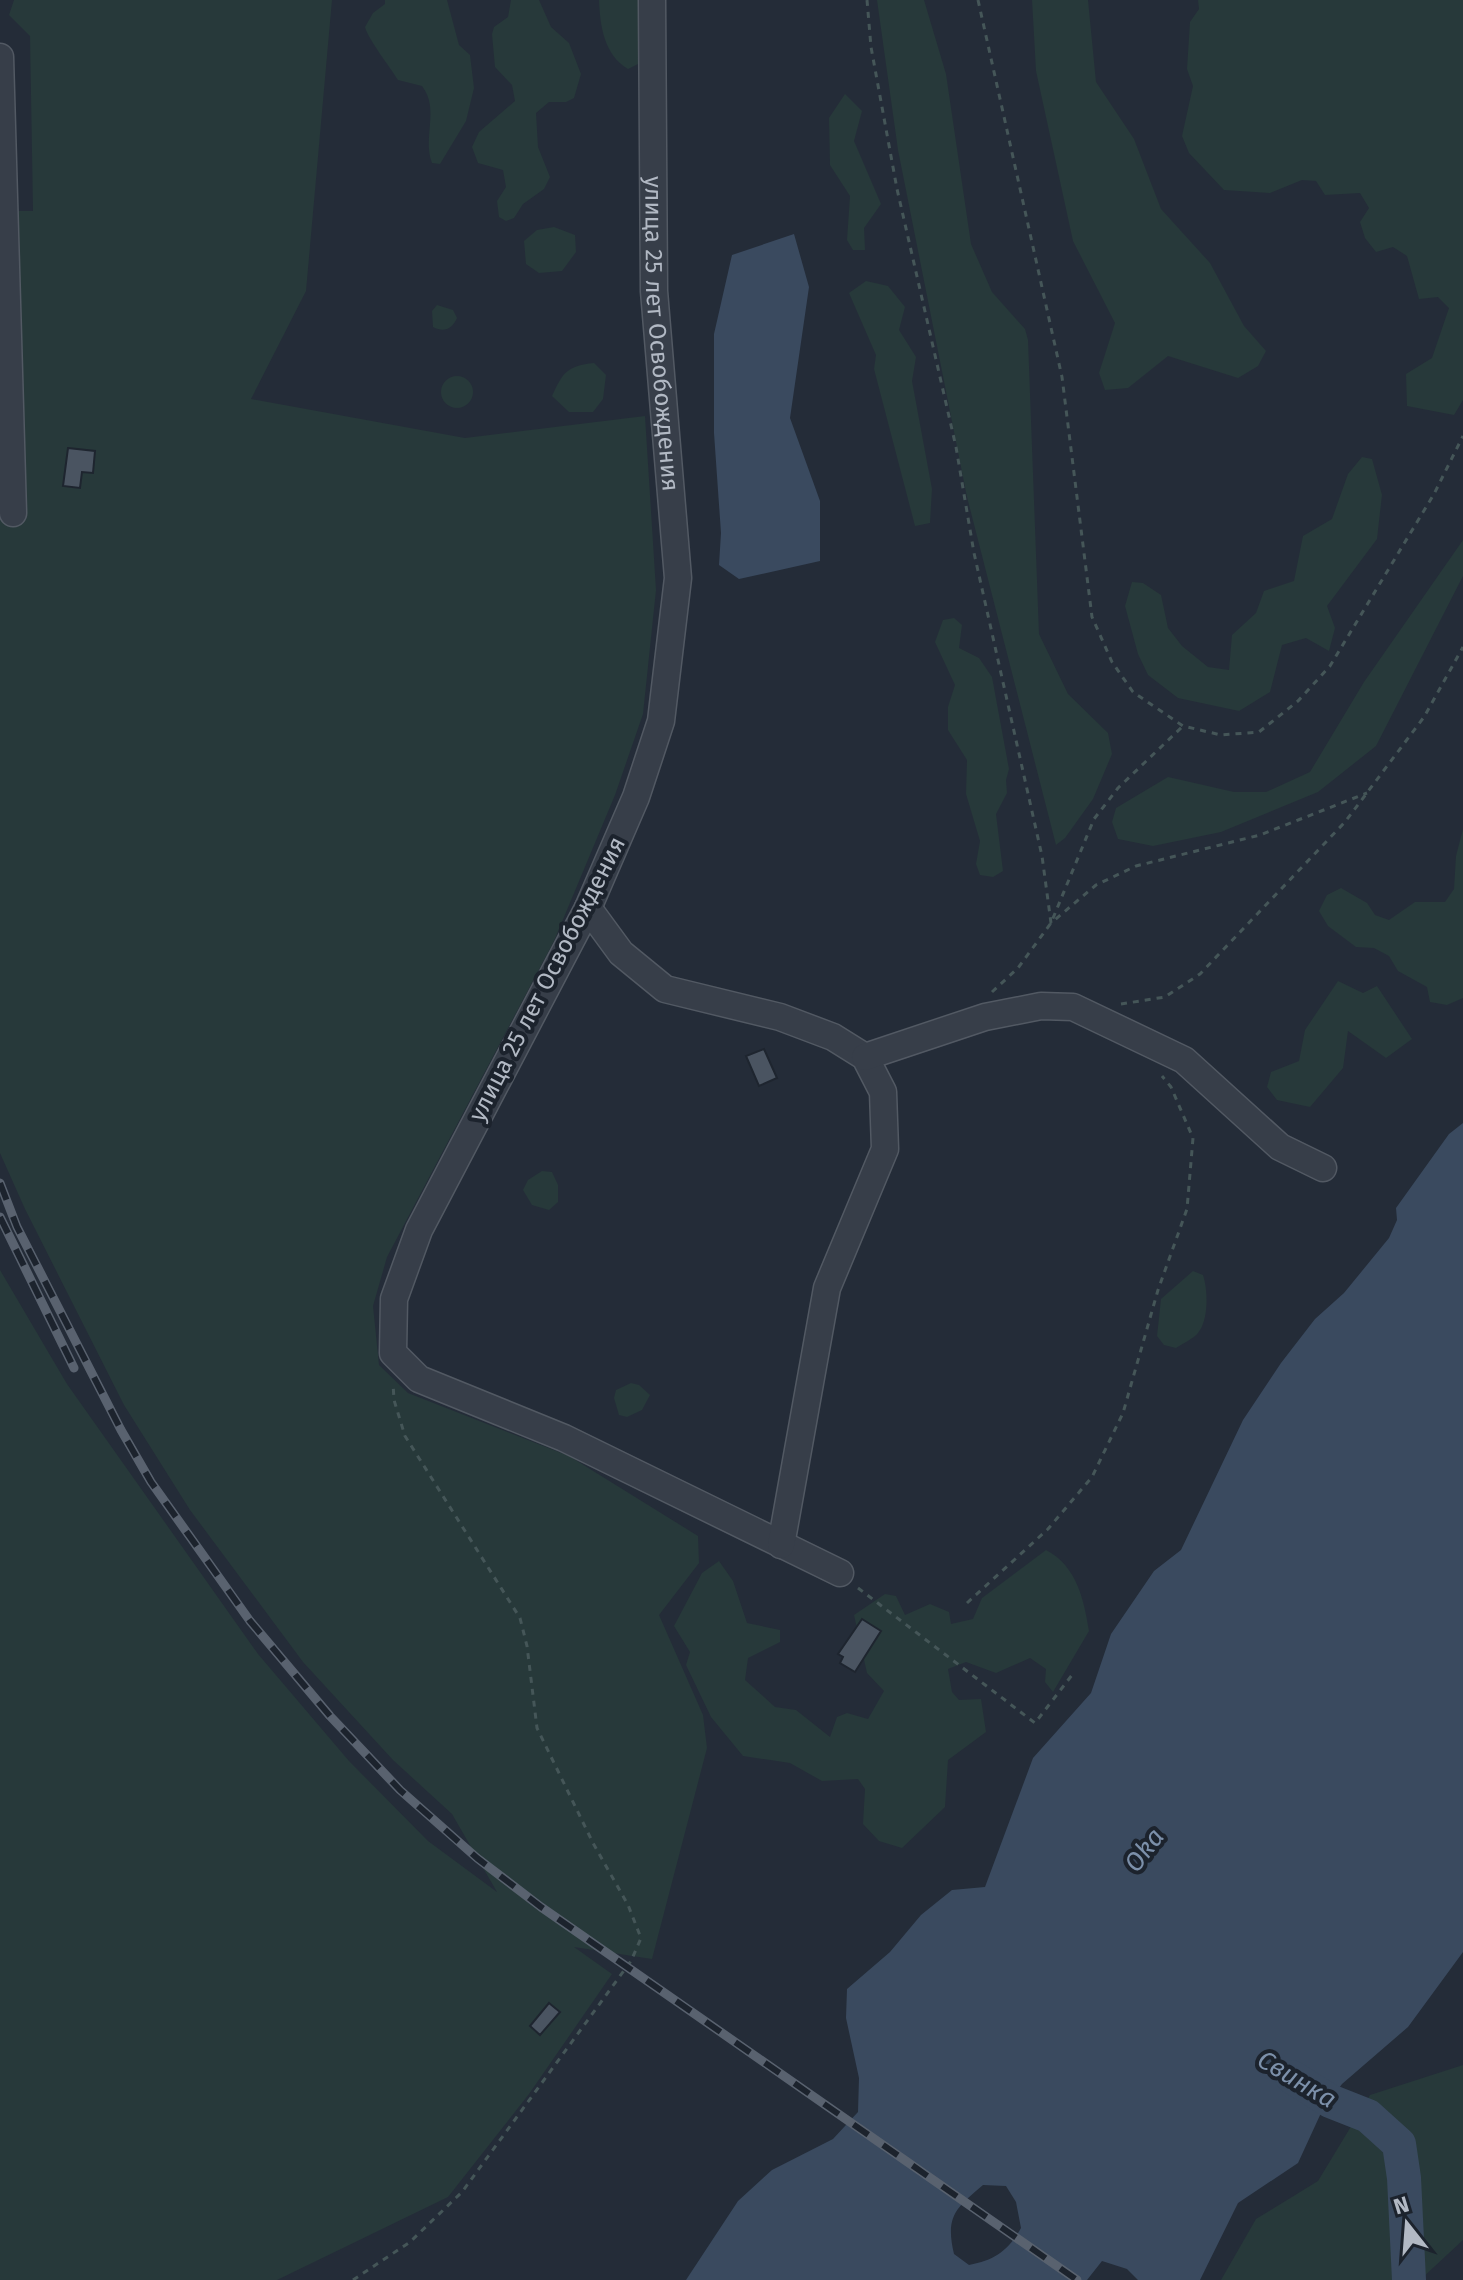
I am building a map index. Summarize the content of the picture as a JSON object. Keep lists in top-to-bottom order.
{
  "streets": {
    "street": ["улица 25 лет Освобождения"]
  },
  "water": ["Oka", "Свинка"],
  "north": "top"
}
